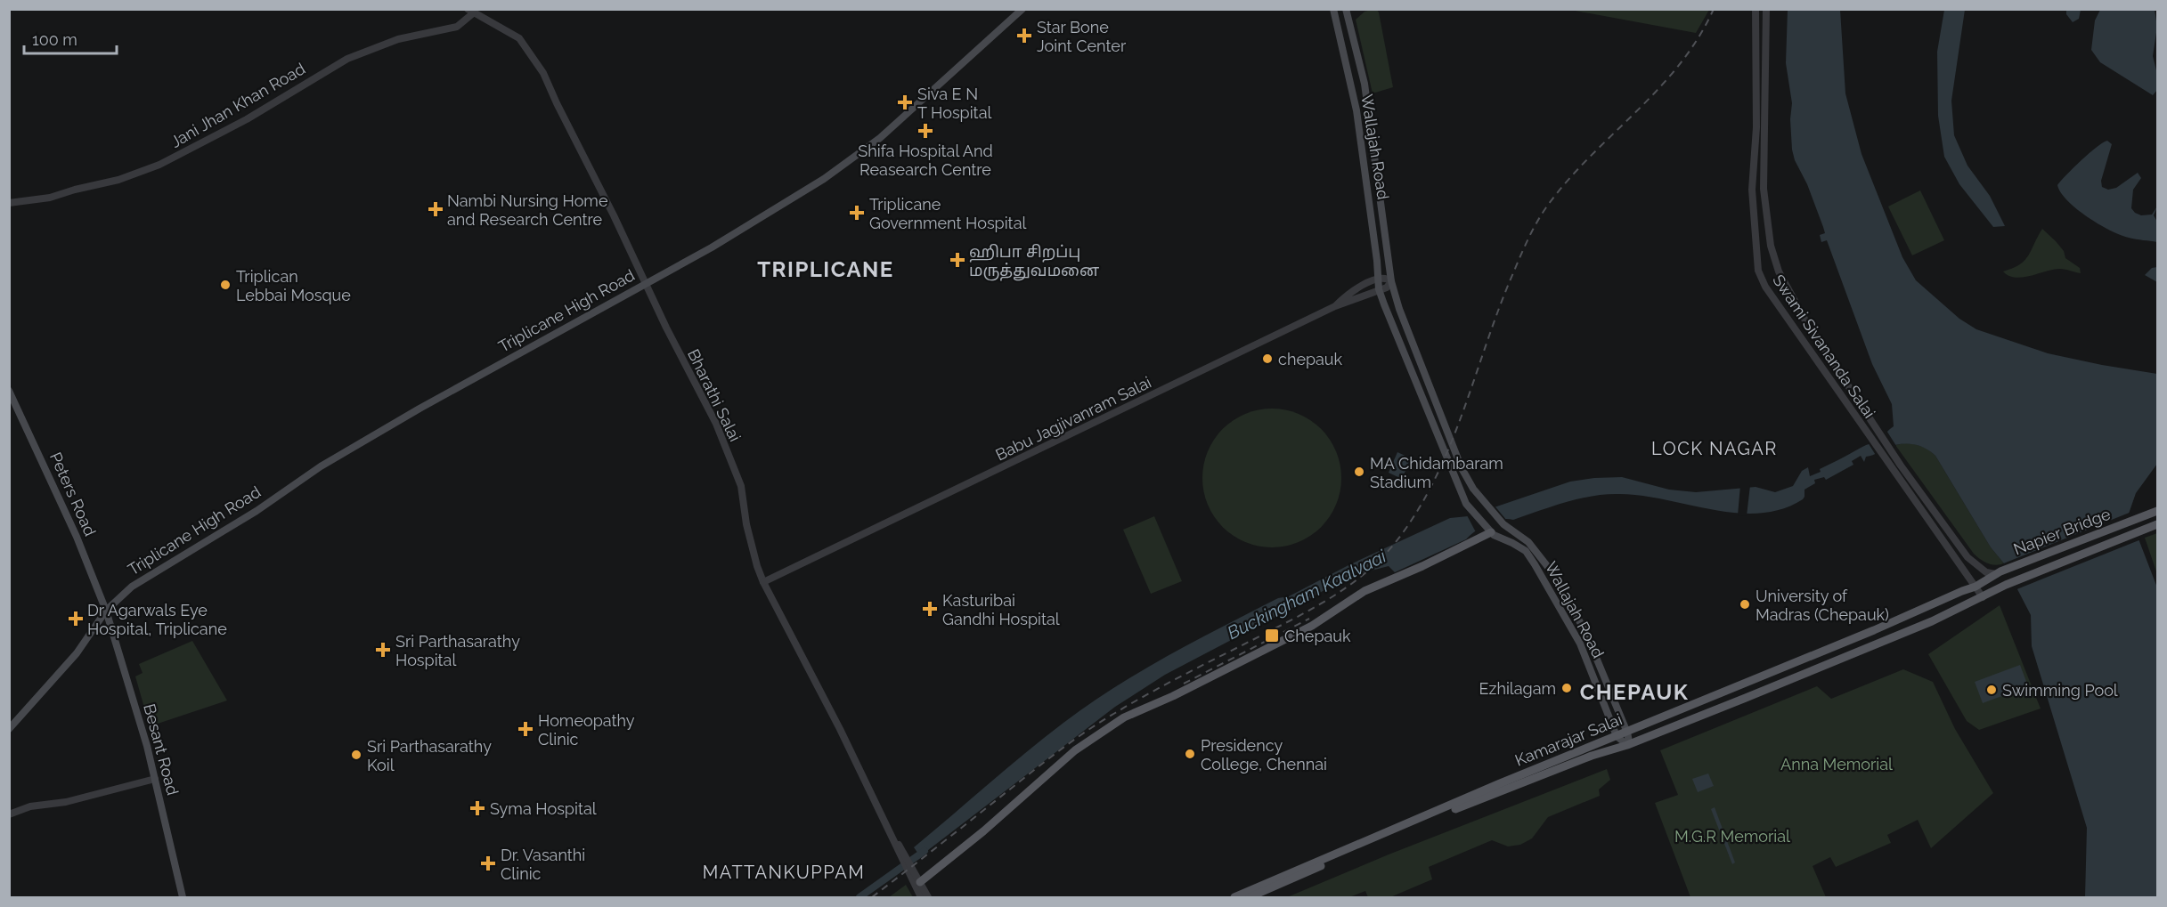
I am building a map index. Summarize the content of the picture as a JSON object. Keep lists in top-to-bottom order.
{
  "streets": {
    "main road": [
      "Wallajah Road",
      "Triplicane High Road",
      "Peters Road",
      "Napier Bridge",
      "Kamarajar Salai",
      "Besant Road"
    ],
    "street": [
      "Jani Jhan Khan Road",
      "Swami Sivananda Salai",
      "Bharathi Salai",
      "Babu Jagjivanram Salai"
    ]
  },
  "crossings": [
    ["Jani Jhan Khan Road", "Bharathi Salai"],
    ["Wallajah Road", "Babu Jagjivanram Salai"],
    ["Wallajah Road", "Kamarajar Salai"],
    ["Triplicane High Road", "Bharathi Salai"],
    ["Triplicane High Road", "Peters Road"],
    ["Triplicane High Road", "Besant Road"],
    ["Swami Sivananda Salai", "Napier Bridge"],
    ["Swami Sivananda Salai", "Kamarajar Salai"],
    ["Bharathi Salai", "Babu Jagjivanram Salai"],
    ["Peters Road", "Besant Road"],
    ["Napier Bridge", "Kamarajar Salai"]
  ],
  "districts": [
    "TRIPLICANE",
    "LOCK NAGAR",
    "CHEPAUK",
    "MATTANKUPPAM"
  ],
  "water": ["Buckingham Kaalvaai"],
  "parks": ["Anna Memorial", "M.G.R Memorial"],
  "places": {
    "health": [
      "Star Bone Joint Center",
      "Siva E N T Hospital",
      "Shifa Hospital And Reasearch Centre",
      "Nambi Nursing Home and Research Centre",
      "Triplicane Government Hospital",
      "ஹிபா சிறப்பு மருத்துவமனை",
      "Kasturibai Gandhi Hospital",
      "Dr Agarwals Eye Hospital, Triplicane",
      "Sri Parthasarathy Hospital",
      "Homeopathy Clinic",
      "Syma Hospital",
      "Dr. Vasanthi Clinic"
    ],
    "other": [
      "Triplican Lebbai Mosque",
      "chepauk",
      "MA Chidambaram Stadium",
      "University of Madras (Chepauk)",
      "Ezhilagam",
      "Swimming Pool",
      "Presidency College, Chennai",
      "Sri Parthasarathy Koil"
    ],
    "transit": ["Chepauk"]
  },
  "scale_bar": "100 m"
}
